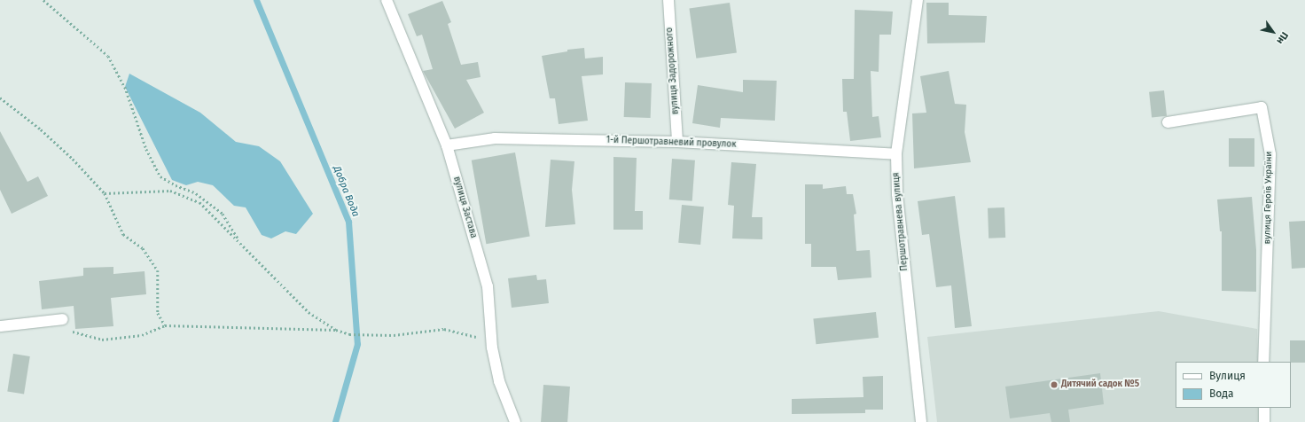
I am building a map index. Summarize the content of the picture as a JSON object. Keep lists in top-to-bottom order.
{
  "streets": {
    "street": [
      "вулиця Задорожного",
      "1-й Першотравневий провулок",
      "вулиця Героїв України",
      "вулиця Застава",
      "Першотравнева вулиця"
    ]
  },
  "crossings": [
    ["вулиця Задорожного", "1-й Першотравневий провулок"],
    ["1-й Першотравневий провулок", "вулиця Застава"],
    ["1-й Першотравневий провулок", "Першотравнева вулиця"]
  ],
  "water": ["Добра Вода"],
  "places": ["Дитячий садок №5"],
  "legend": ["Вулиця", "Вода"],
  "north": "bottom right"
}
